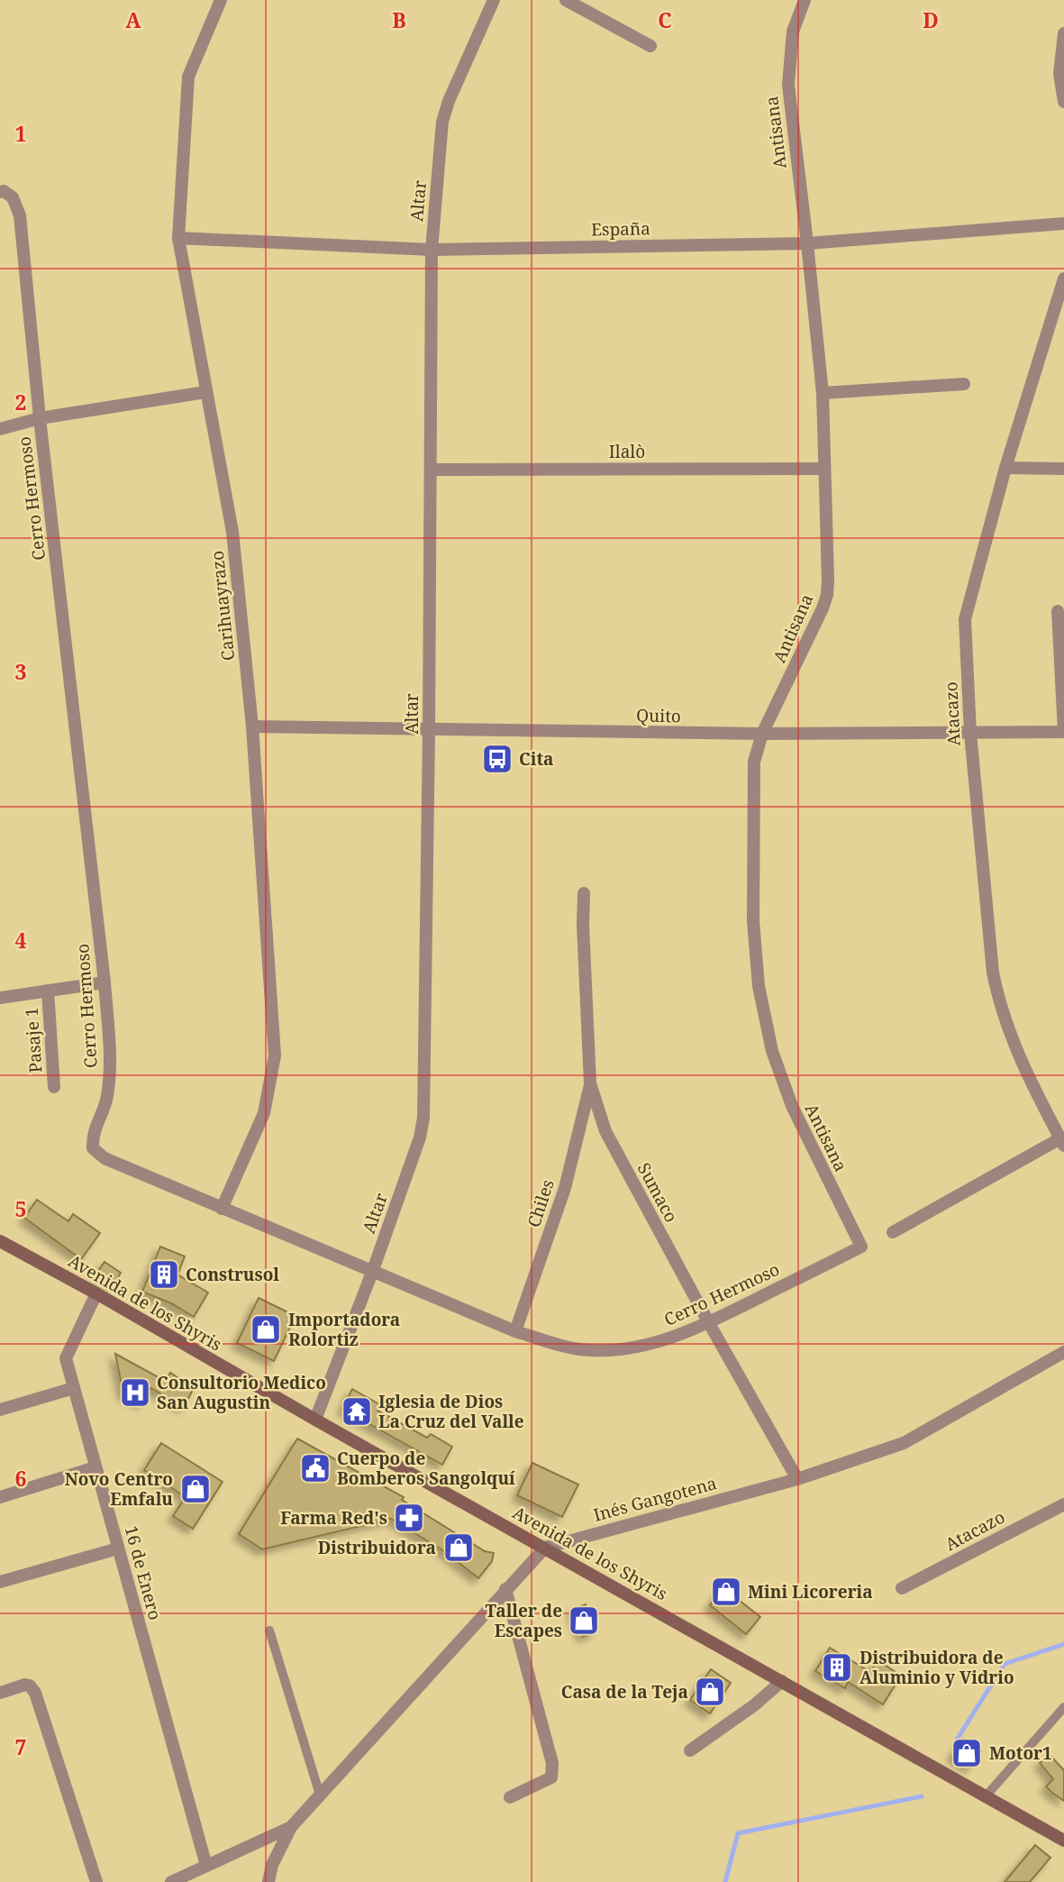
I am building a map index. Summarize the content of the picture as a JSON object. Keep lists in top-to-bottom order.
{
  "streets": {
    "main road": ["Avenida de los Shyris"],
    "street": [
      "Antisana",
      "Altar",
      "España",
      "Ilalò",
      "Cerro Hermoso",
      "Carihuayrazo",
      "Atacazo",
      "Quito",
      "Pasaje 1",
      "Sumaco",
      "Chiles",
      "Inés Gangotena",
      "16 de Enero"
    ]
  },
  "crossings": [
    ["Antisana", "España"],
    ["Antisana", "Ilalò"],
    ["Antisana", "Cerro Hermoso"],
    ["Antisana", "Quito"],
    ["Altar", "España"],
    ["Altar", "Ilalò"],
    ["Altar", "Cerro Hermoso"],
    ["Altar", "Quito"],
    ["Altar", "Avenida de los Shyris"],
    ["España", "Carihuayrazo"],
    ["Cerro Hermoso", "Carihuayrazo"],
    ["Cerro Hermoso", "Sumaco"],
    ["Cerro Hermoso", "Chiles"],
    ["Carihuayrazo", "Quito"],
    ["Atacazo", "Quito"],
    ["Sumaco", "Chiles"],
    ["Sumaco", "Inés Gangotena"],
    ["Avenida de los Shyris", "Inés Gangotena"],
    ["Avenida de los Shyris", "16 de Enero"]
  ],
  "places": {
    "bus stop": ["Cita"],
    "building": ["Construsol", "Distribuidora de Aluminio y Vidrio"],
    "shop": [
      "Importadora Rolortiz",
      "Novo Centro Emfalu",
      "Distribuidora",
      "Mini Licoreria",
      "Taller de Escapes",
      "Casa de la Teja",
      "Motor1"
    ],
    "hospital": ["Consultorio Medico San Augustin"],
    "temple": ["Iglesia de Dios La Cruz del Valle"],
    "public building": ["Cuerpo de Bomberos Sangolquí"],
    "pharmacy": ["Farma Red's"]
  },
  "grid": {
    "columns": [
      "A",
      "B",
      "C",
      "D"
    ],
    "rows": [
      "1",
      "2",
      "3",
      "4",
      "5",
      "6",
      "7"
    ]
  }
}
